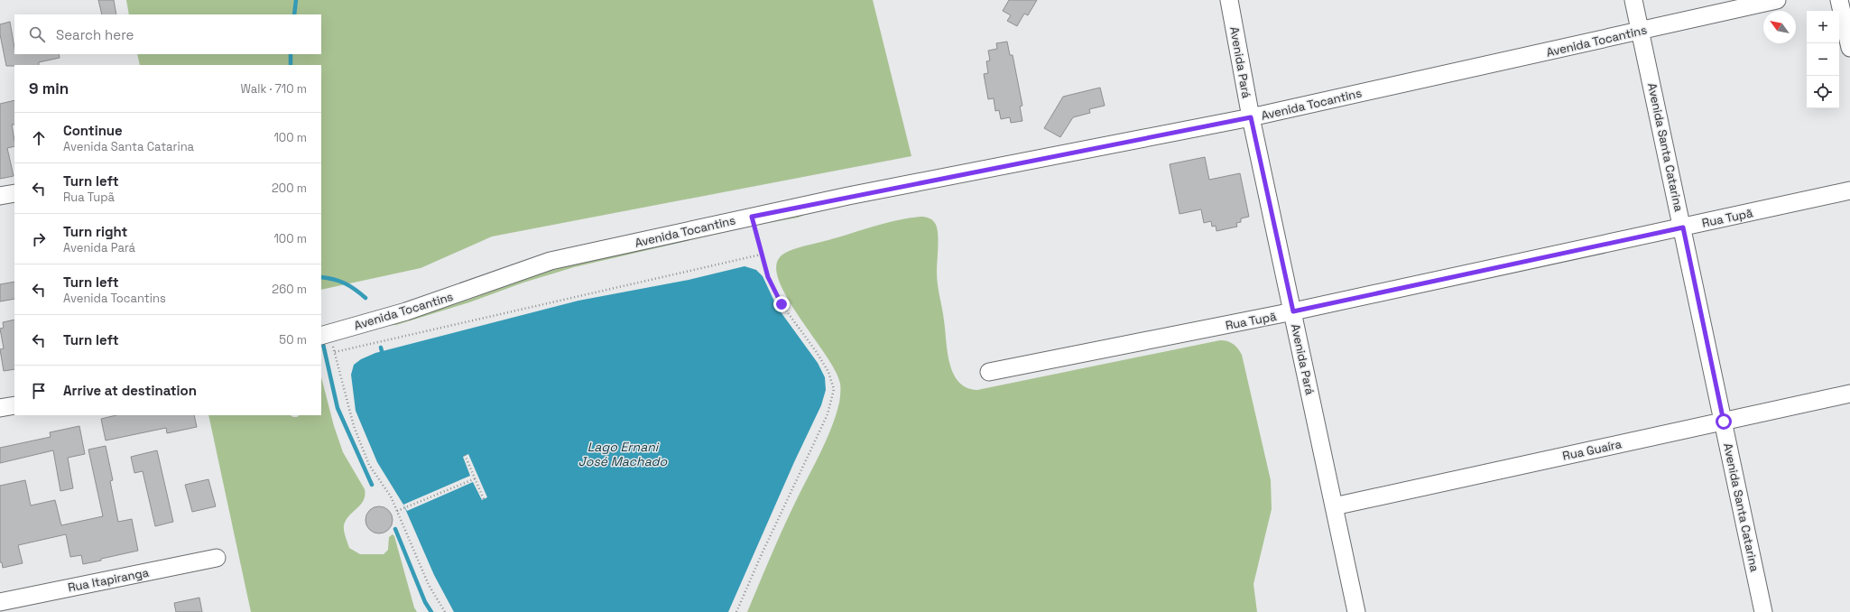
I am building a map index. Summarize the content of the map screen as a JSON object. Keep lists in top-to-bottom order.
{
  "streets": {
    "street": [
      "Avenida Tocantins",
      "Avenida Pará",
      "Avenida Santa Catarina",
      "Rua Tupã",
      "Rua Guaíra",
      "Rua Itapiranga"
    ]
  },
  "crossings": [
    ["Avenida Tocantins", "Avenida Pará"],
    ["Avenida Tocantins", "Avenida Santa Catarina"],
    ["Avenida Pará", "Rua Tupã"],
    ["Avenida Pará", "Rua Guaíra"],
    ["Avenida Santa Catarina", "Rua Tupã"],
    ["Avenida Santa Catarina", "Rua Guaíra"]
  ],
  "water": ["Lago Ernani José Machado"],
  "north": "top left",
  "page": {
    "map_buttons": ["+", "−"],
    "search": "Search here",
    "heading": ["9 min", "Walk · 710 m"],
    "list": [
      ["Continue", "Avenida Santa Catarina", "100 m"],
      ["Turn left", "Rua Tupã", "200 m"],
      ["Turn right", "Avenida Pará", "100 m"],
      ["Turn left", "Avenida Tocantins", "260 m"],
      ["Turn left", "50 m"],
      "Arrive at destination"
    ]
  }
}
